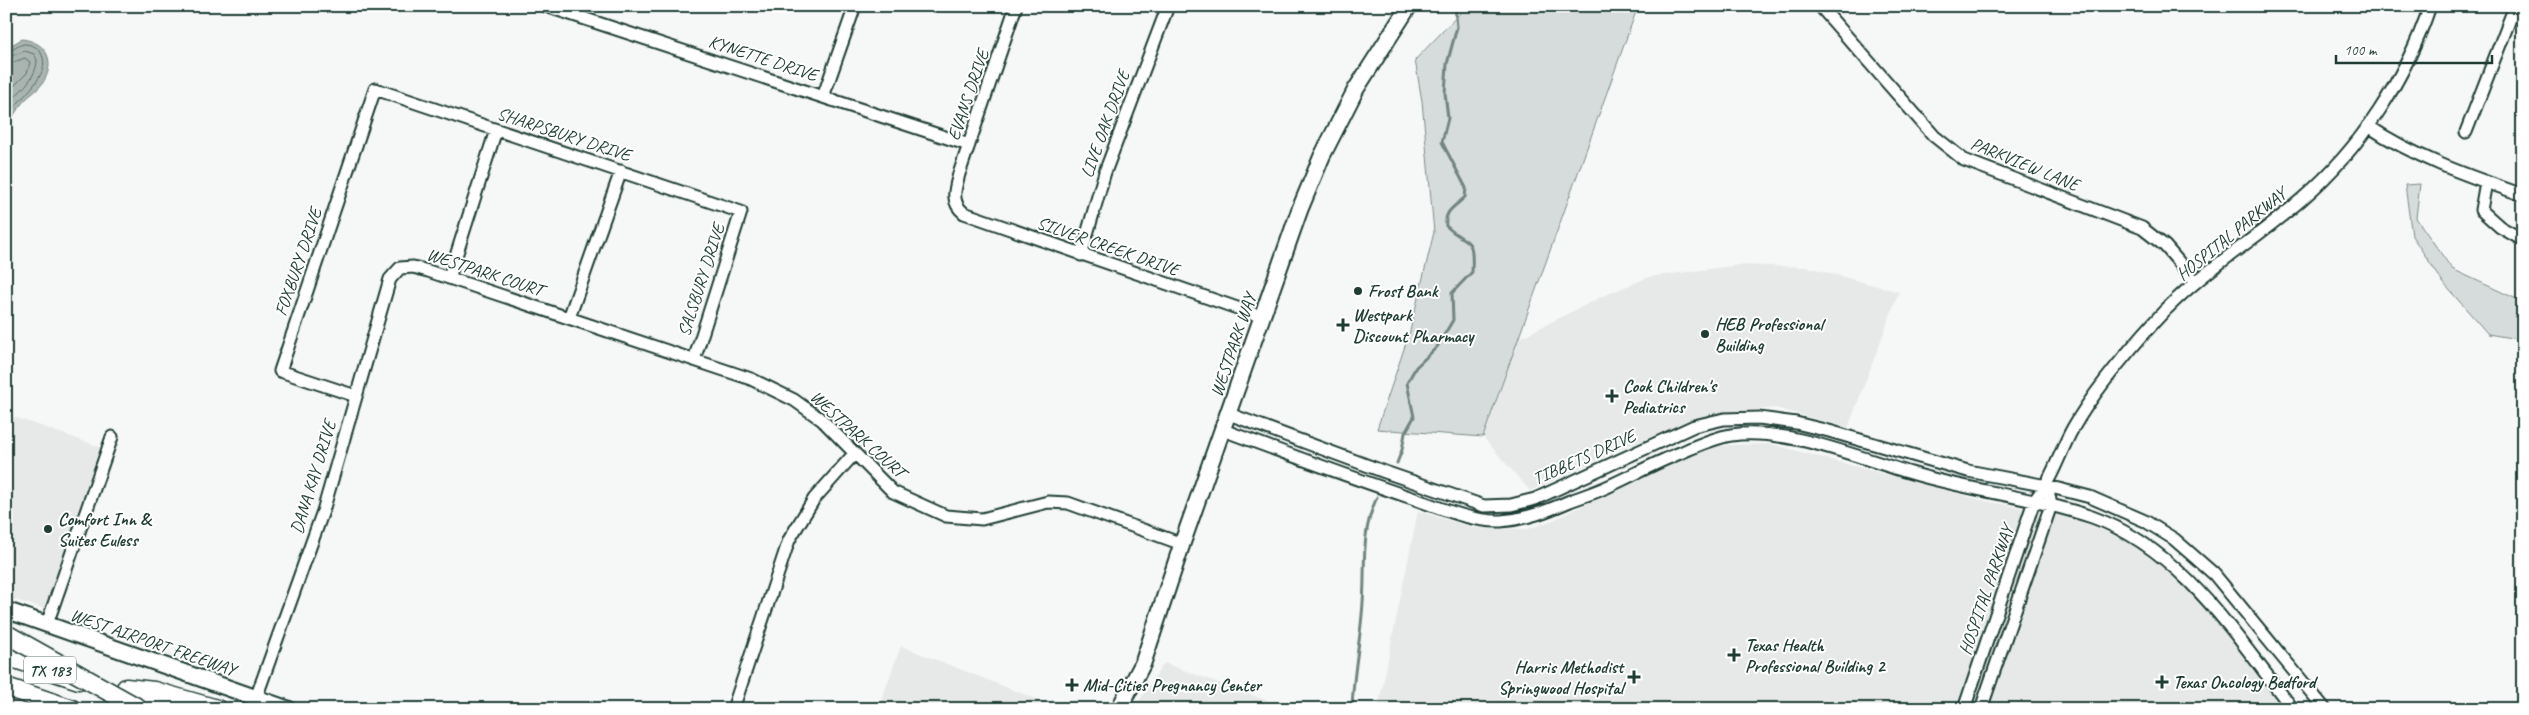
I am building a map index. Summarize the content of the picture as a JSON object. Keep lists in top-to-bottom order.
{
  "streets": {
    "highway": ["TX 183"],
    "main road": ["WESTPARK WAY", "WEST AIRPORT FREEWAY"],
    "street": [
      "KYNETTE DRIVE",
      "EVANS DRIVE",
      "LIVE OAK DRIVE",
      "SHARPSBURY DRIVE",
      "PARKVIEW LANE",
      "HOSPITAL PARKWAY",
      "SILVER CREEK DRIVE",
      "FOXBURY DRIVE",
      "WESTPARK COURT",
      "SALSBURY DRIVE",
      "TIBBETS DRIVE",
      "DANA KAY DRIVE"
    ]
  },
  "crossings": [
    ["KYNETTE DRIVE", "EVANS DRIVE"],
    ["EVANS DRIVE", "SILVER CREEK DRIVE"],
    ["LIVE OAK DRIVE", "SILVER CREEK DRIVE"],
    ["SHARPSBURY DRIVE", "FOXBURY DRIVE"],
    ["SHARPSBURY DRIVE", "SALSBURY DRIVE"],
    ["PARKVIEW LANE", "HOSPITAL PARKWAY"],
    ["HOSPITAL PARKWAY", "TIBBETS DRIVE"],
    ["SILVER CREEK DRIVE", "WESTPARK WAY"],
    ["FOXBURY DRIVE", "DANA KAY DRIVE"],
    ["WESTPARK COURT", "SALSBURY DRIVE"],
    ["WESTPARK COURT", "WESTPARK WAY"],
    ["WESTPARK COURT", "DANA KAY DRIVE"],
    ["WESTPARK WAY", "TIBBETS DRIVE"],
    ["DANA KAY DRIVE", "WEST AIRPORT FREEWAY"]
  ],
  "places": {
    "other": ["Frost Bank", "HEB Professional Building", "Comfort Inn & Suites Euless"],
    "health": [
      "Westpark Discount Pharmacy",
      "Cook Children's Pediatrics",
      "Texas Health Professional Building 2",
      "Harris Methodist Springwood Hospital",
      "Texas Oncology Bedford",
      "Mid-Cities Pregnancy Center"
    ]
  },
  "scale_bar": "100 m"
}
